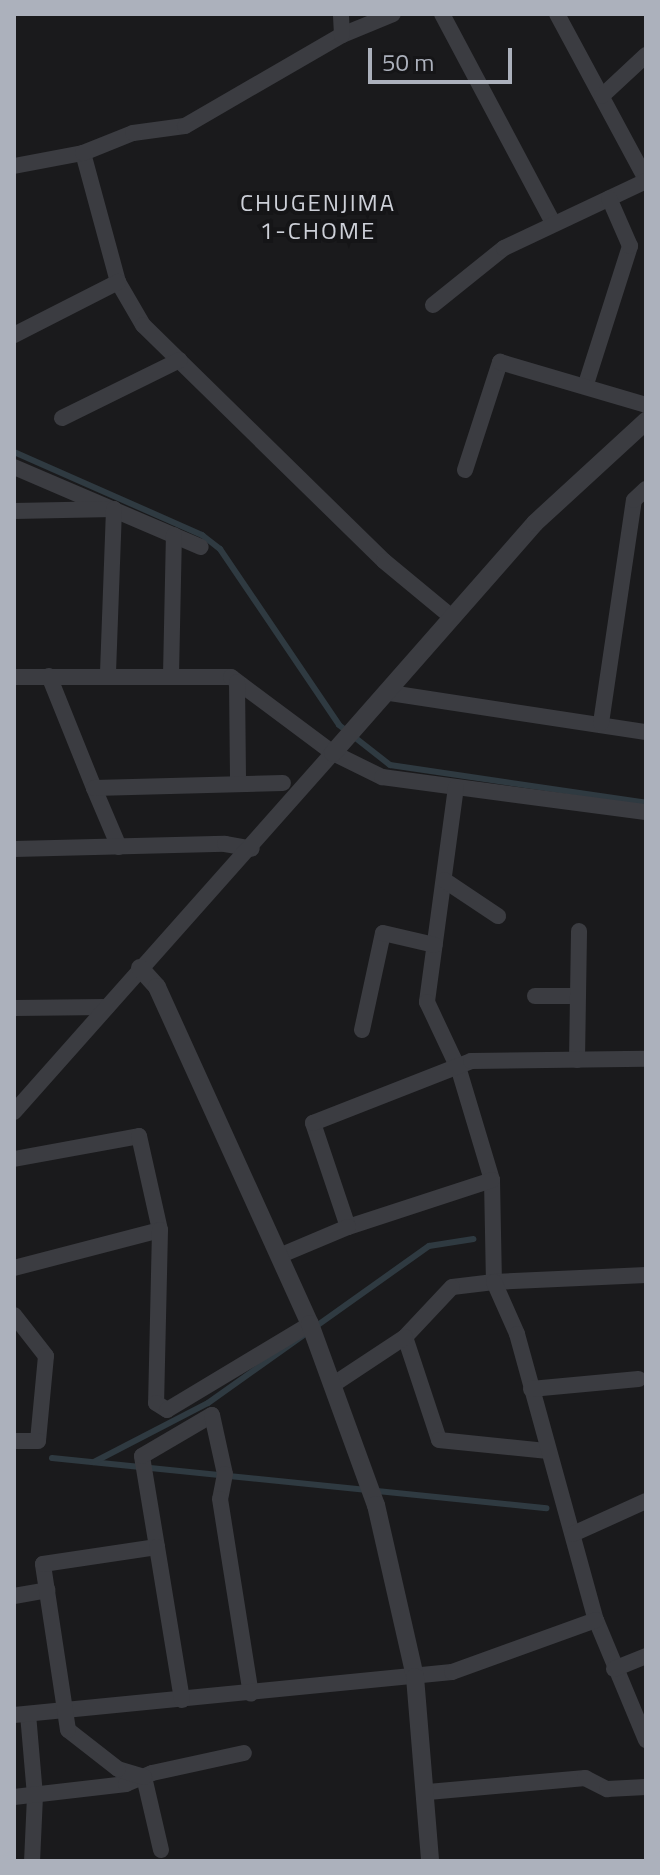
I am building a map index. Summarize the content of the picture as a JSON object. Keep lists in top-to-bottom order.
{
  "districts": ["CHUGENJIMA 1-CHOME"],
  "scale_bar": "50 m"
}
